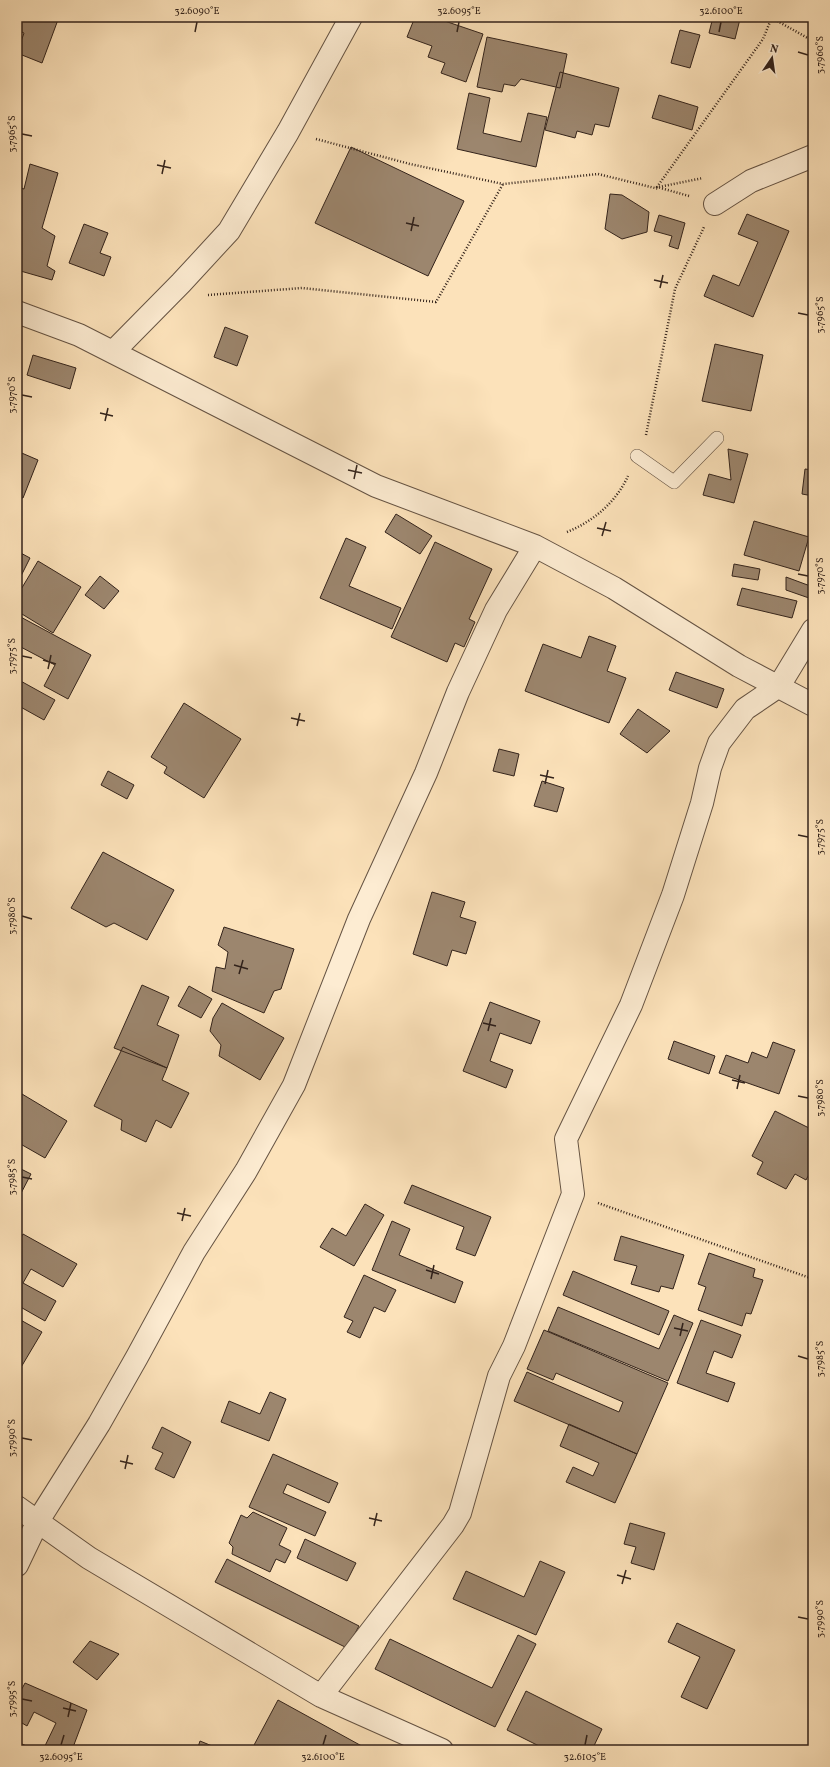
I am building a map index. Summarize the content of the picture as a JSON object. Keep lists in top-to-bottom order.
{
  "north": "top",
  "coordinates": [
    "32.6090°E",
    "32.6095°E",
    "32.6100°E",
    "3.7960°S",
    "3.7965°S",
    "3.7970°S",
    "3.7975°S",
    "3.7980°S",
    "3.7985°S",
    "3.7990°S",
    "3.7995°S",
    "32.6105°E"
  ]
}
